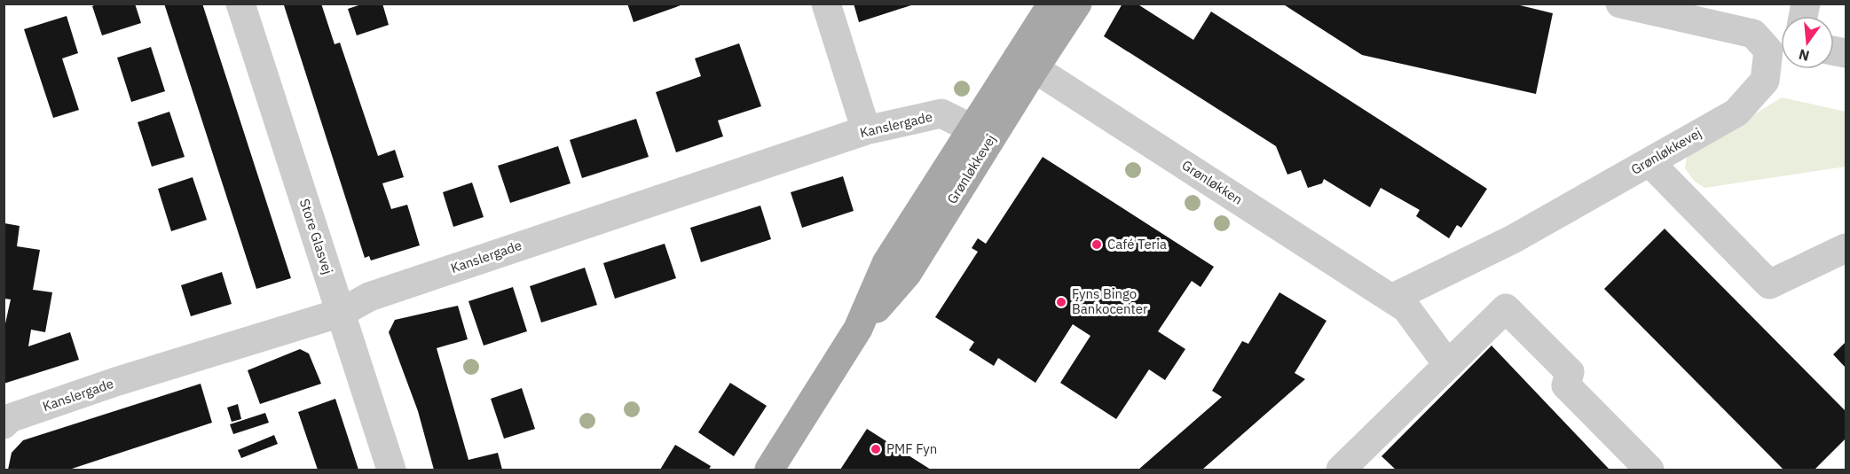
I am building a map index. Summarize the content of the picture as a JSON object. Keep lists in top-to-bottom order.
{
  "streets": {
    "main road": ["Grønløkkevej"],
    "street": ["Kanslergade", "Grønløkken", "Store Glasvej"]
  },
  "crossings": [
    ["Kanslergade", "Grønløkkevej"],
    ["Kanslergade", "Store Glasvej"],
    ["Grønløkkevej", "Grønløkken"]
  ],
  "places": ["Café Teria", "Fyns Bingo Bankocenter", "PMF Fyn"],
  "north": "bottom"
}
